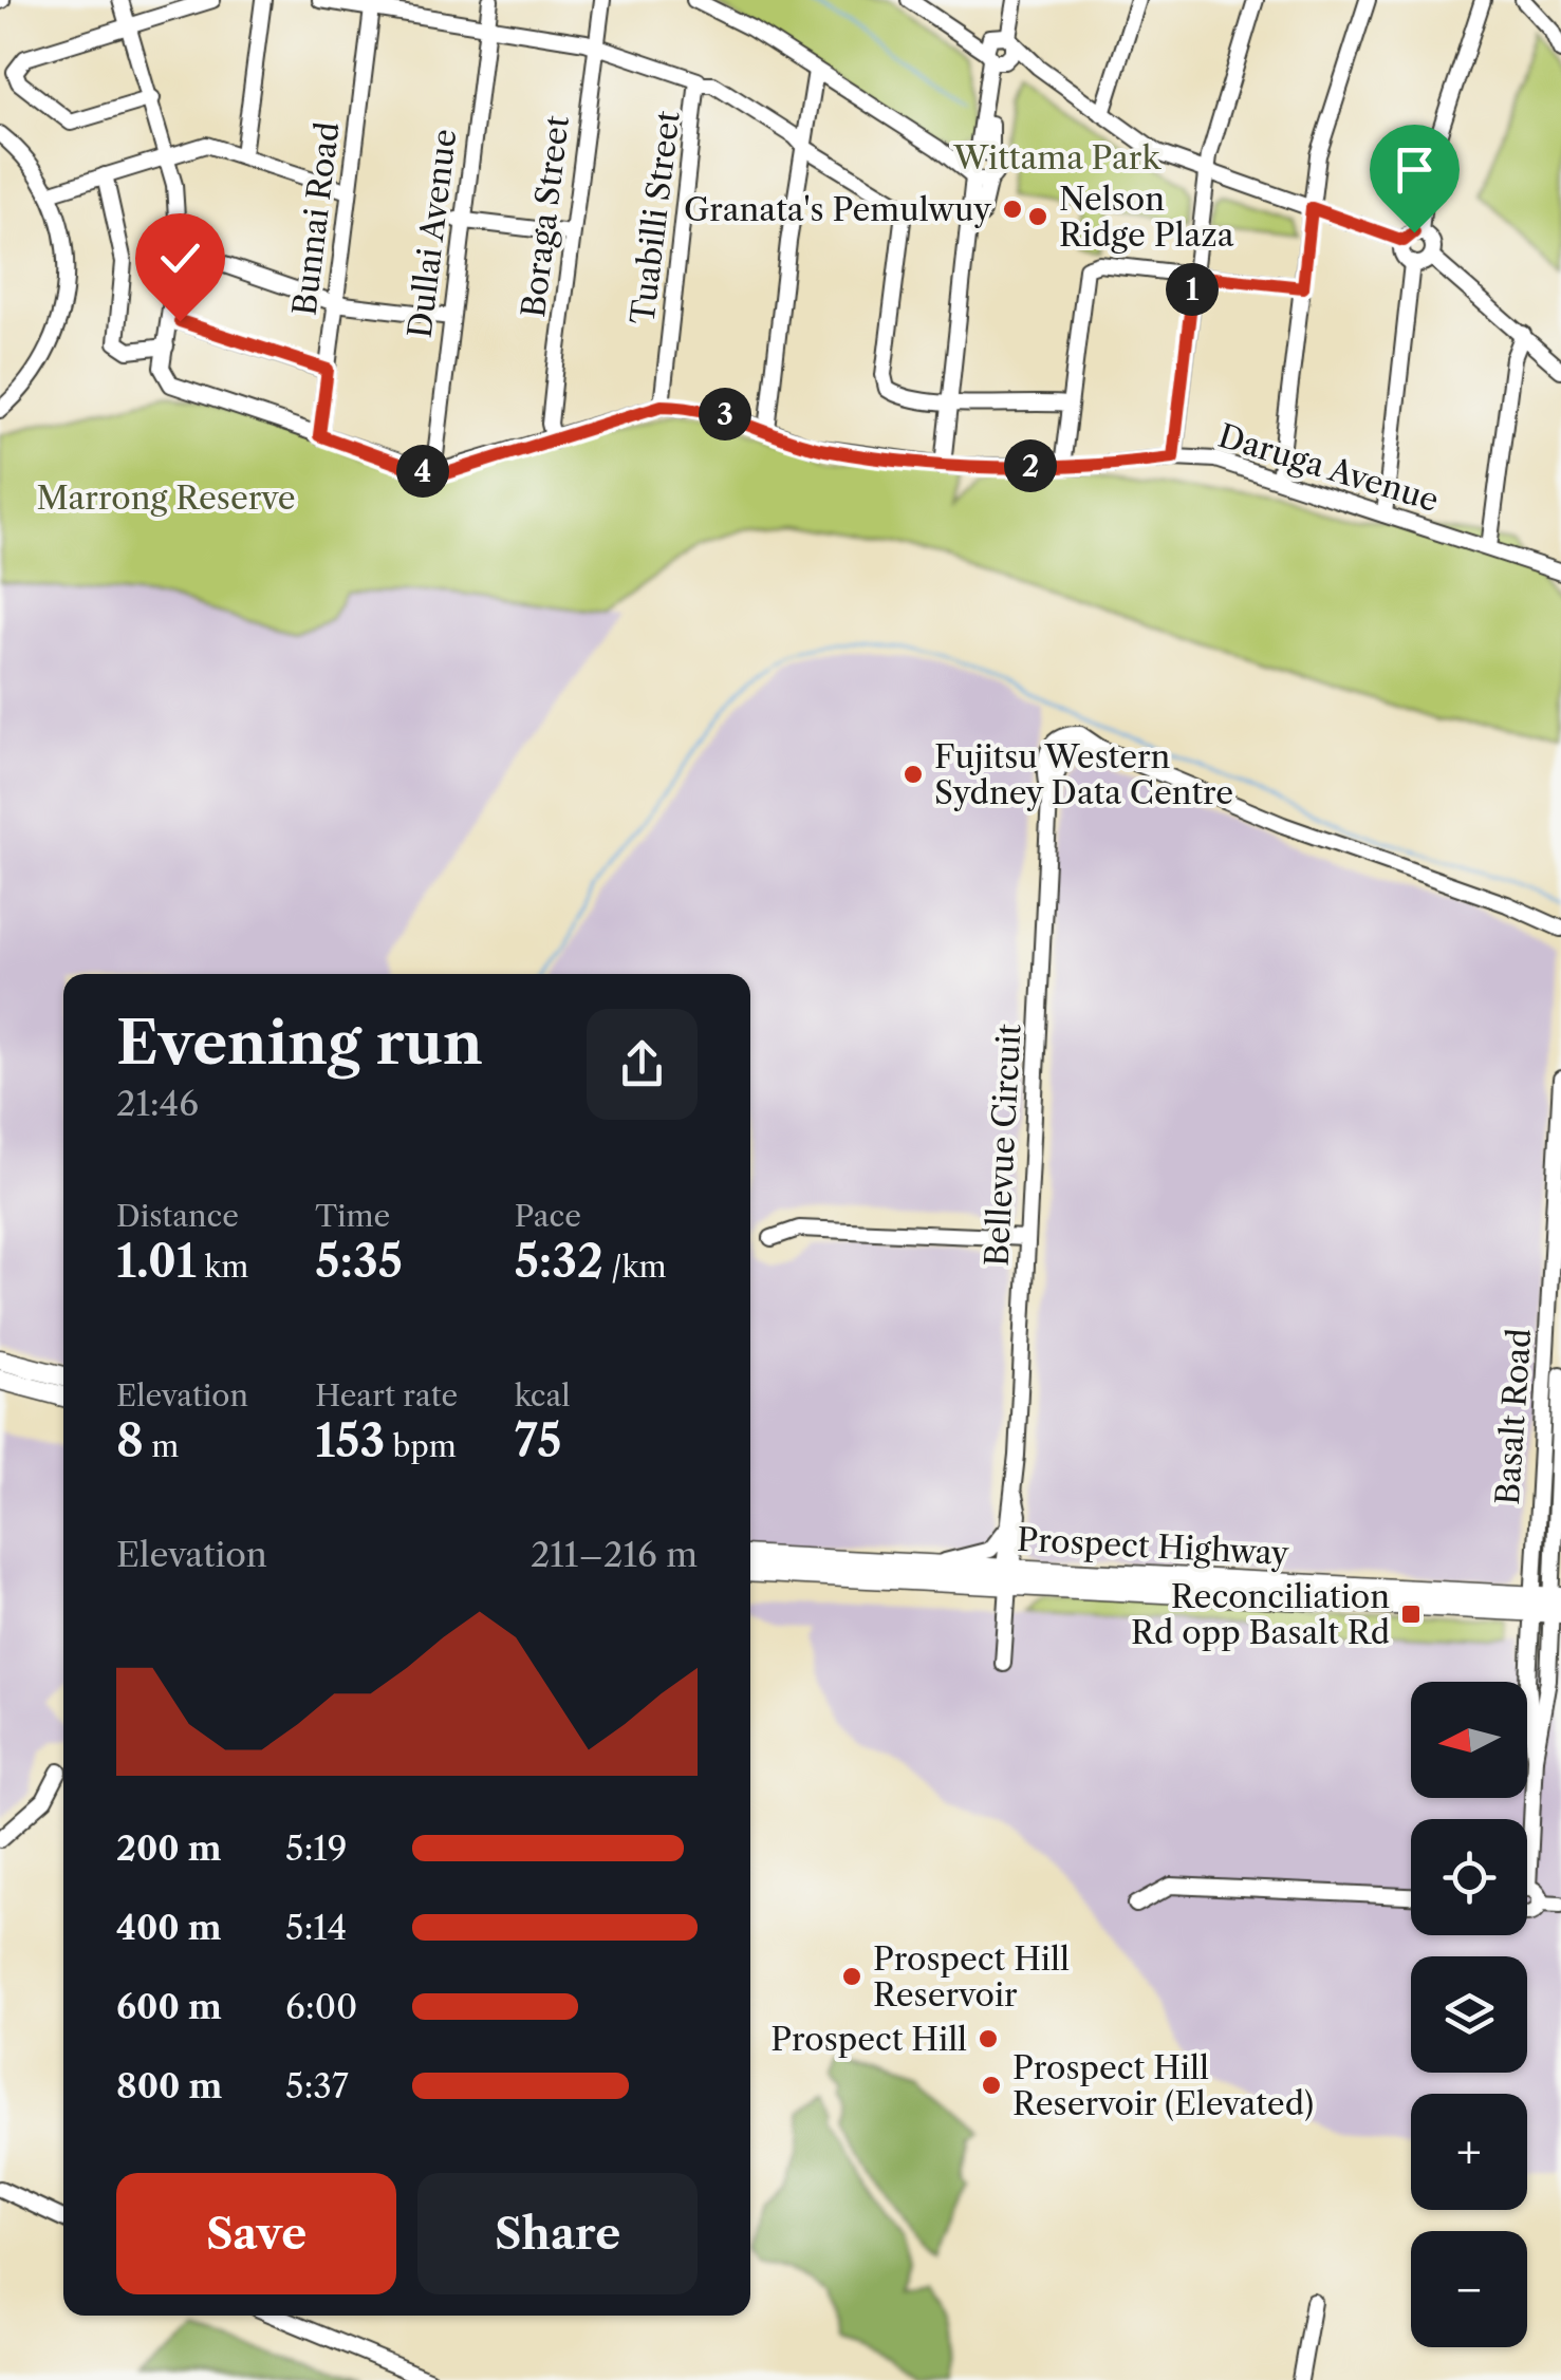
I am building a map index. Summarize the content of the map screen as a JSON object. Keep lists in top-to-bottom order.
{
  "streets": {
    "main road": ["Prospect Highway"],
    "street": [
      "Boraga Street",
      "Tuabilli Street",
      "Bunnai Road",
      "Dullai Avenue",
      "Daruga Avenue",
      "Bellevue Circuit",
      "Basalt Road"
    ]
  },
  "crossings": [
    ["Boraga Street", "Tuabilli Street"],
    ["Boraga Street", "Daruga Avenue"],
    ["Tuabilli Street", "Bunnai Road"],
    ["Tuabilli Street", "Dullai Avenue"],
    ["Tuabilli Street", "Daruga Avenue"],
    ["Dullai Avenue", "Daruga Avenue"],
    ["Bellevue Circuit", "Prospect Highway"],
    ["Basalt Road", "Prospect Highway"]
  ],
  "parks": ["Wittama Park", "Marrong Reserve"],
  "places": {
    "other": [
      "Granata's Pemulwuy",
      "Nelson Ridge Plaza",
      "Fujitsu Western Sydney Data Centre",
      "Prospect Hill Reservoir",
      "Prospect Hill",
      "Prospect Hill Reservoir (Elevated)"
    ],
    "transit": ["Reconciliation Rd opp Basalt Rd"]
  },
  "north": "left",
  "page": {
    "pins": [
      "1",
      "3",
      "2",
      "4"
    ],
    "heading": ["Evening run", "21:46"],
    "stats": [
      ["Distance", "1.01 km"],
      ["Time", "5:35"],
      ["Pace", "5:32 /km"],
      ["Elevation", "8 m"],
      ["Heart rate", "153 bpm"],
      ["kcal", "75"]
    ],
    "chart": ["Elevation", "211–216 m"],
    "map_buttons": ["+", "−"],
    "list": [
      {
        "name": "200 m",
        "note": "5:19"
      },
      {
        "name": "400 m",
        "note": "5:14"
      },
      {
        "name": "600 m",
        "note": "6:00"
      },
      {
        "name": "800 m",
        "note": "5:37"
      }
    ],
    "buttons": ["Save", "Share"]
  }
}
